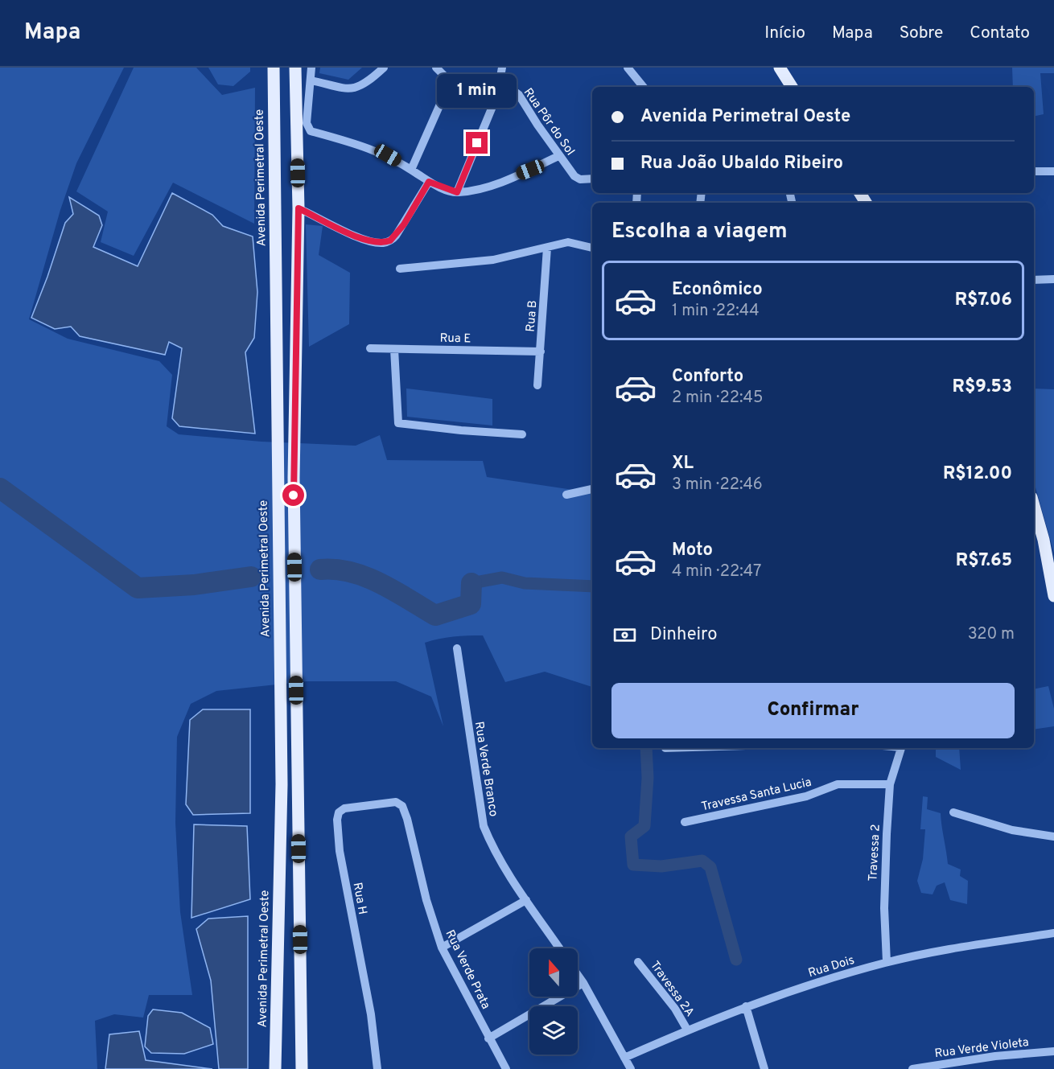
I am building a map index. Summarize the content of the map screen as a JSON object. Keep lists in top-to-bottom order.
{
  "streets": {
    "main road": ["Avenida Perimetral Oeste"],
    "street": [
      "Rua Pôr do Sol",
      "Rua B",
      "Rua E",
      "Rua Verde Branco",
      "Travessa Santa Lucia",
      "Travessa 2",
      "Rua H",
      "Rua Dois",
      "Rua Verde Prata",
      "Travessa 2A",
      "Rua Verde Violeta"
    ]
  },
  "crossings": [
    ["Rua B", "Rua E"],
    ["Travessa Santa Lucia", "Travessa 2"],
    ["Travessa 2", "Rua Dois"],
    ["Rua H", "Rua Verde Prata"],
    ["Rua Dois", "Travessa 2A"]
  ],
  "north": "top",
  "page": {
    "header": "Mapa",
    "nav": [
      "Início",
      "Mapa",
      "Sobre",
      "Contato"
    ],
    "bubble": "1 min",
    "banner": ["Avenida Perimetral Oeste", "Rua João Ubaldo Ribeiro"],
    "heading": "Escolha a viagem",
    "list": [
      {
        "name": "Econômico",
        "note": "1 min · 22:44",
        "value": "R$7.06"
      },
      {
        "name": "Conforto",
        "note": "2 min · 22:45",
        "value": "R$9.53"
      },
      {
        "name": "XL",
        "note": "3 min · 22:46",
        "value": "R$12.00"
      },
      {
        "name": "Moto",
        "note": "4 min · 22:47",
        "value": "R$7.65"
      }
    ],
    "pay": ["Dinheiro", "320 m"],
    "buttons": "Confirmar"
  }
}
